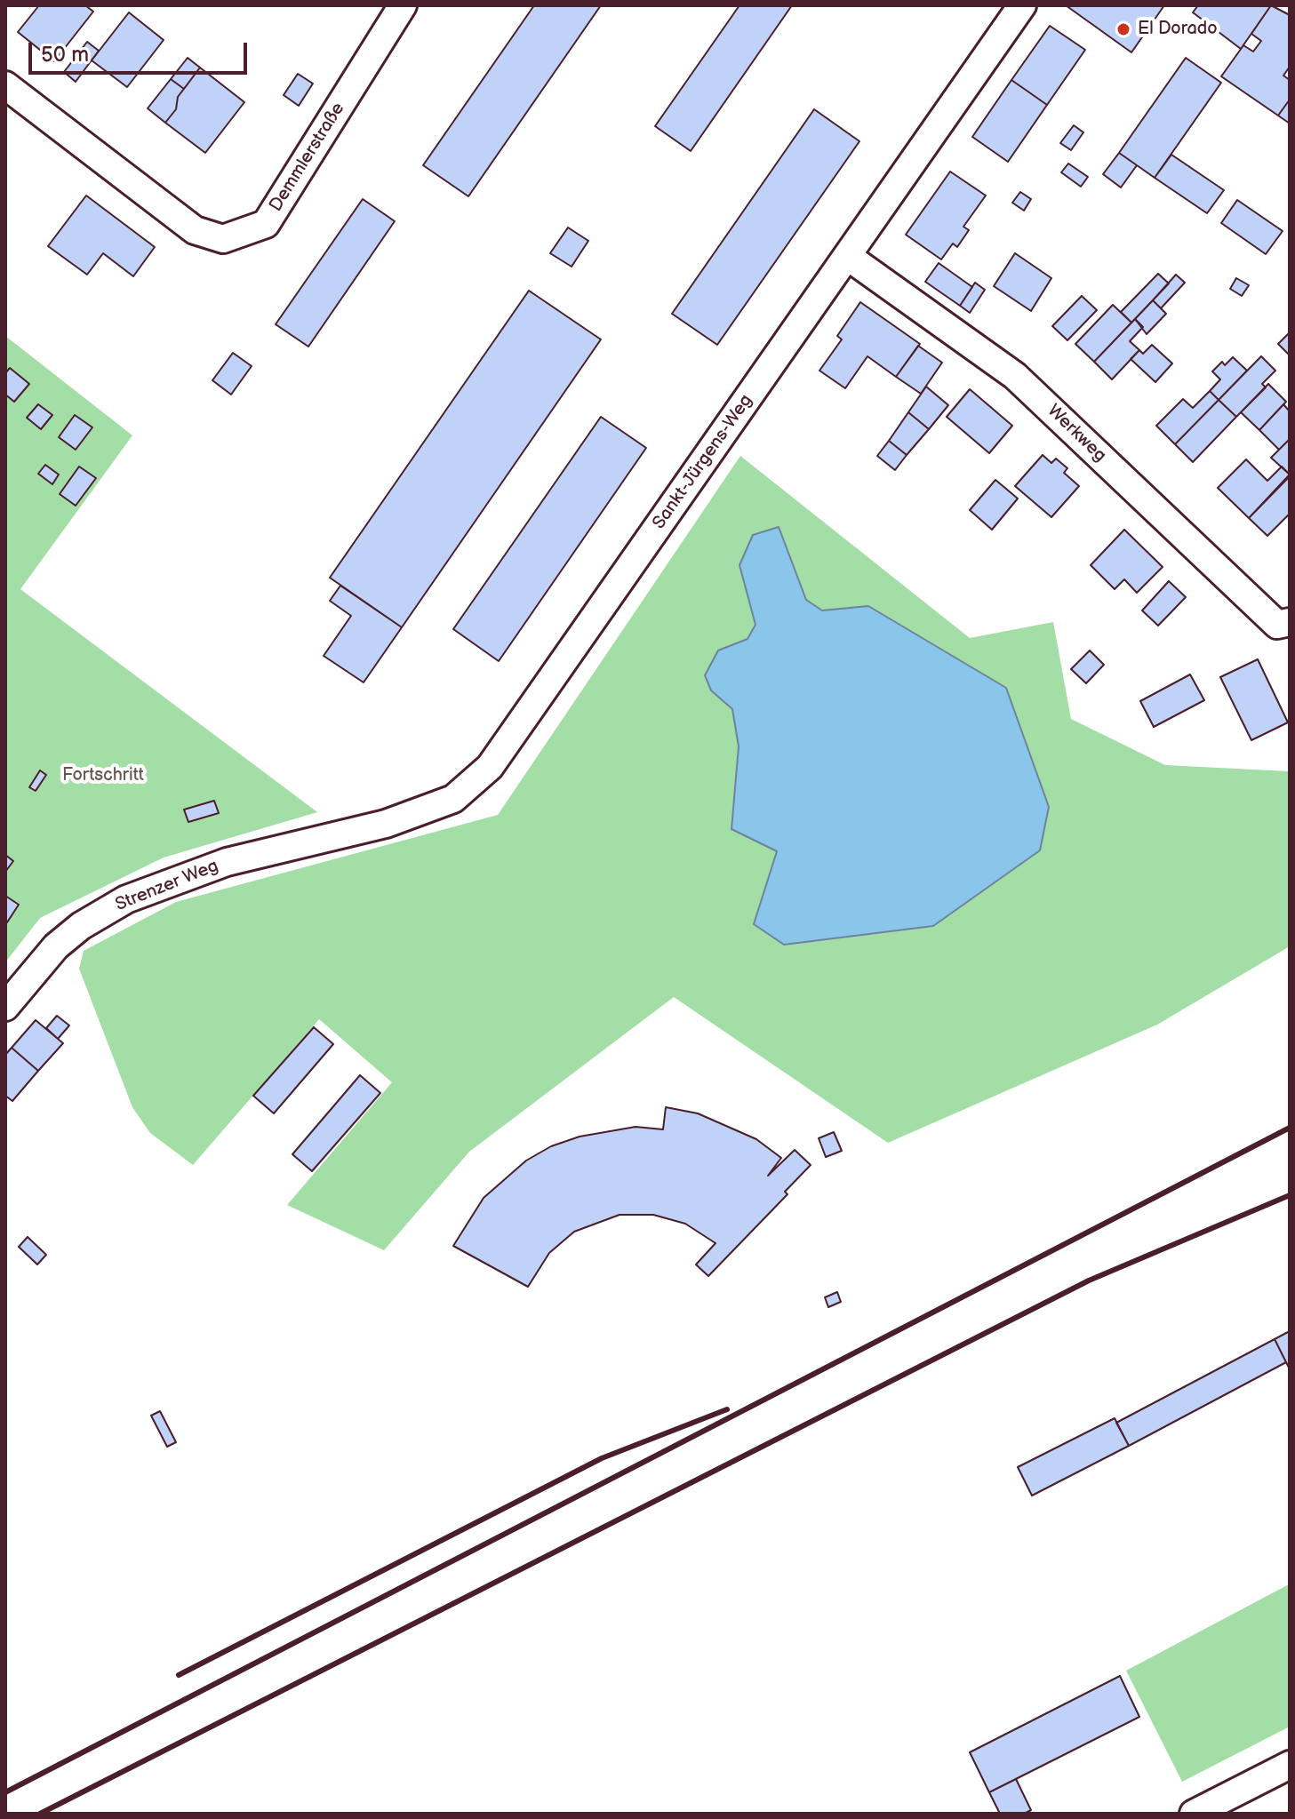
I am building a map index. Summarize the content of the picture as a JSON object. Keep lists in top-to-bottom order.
{
  "streets": {
    "street": [
      "Demmlerstraße",
      "Werkweg",
      "Sankt-Jürgens-Weg",
      "Strenzer Weg"
    ]
  },
  "crossings": [
    ["Werkweg", "Sankt-Jürgens-Weg"],
    ["Sankt-Jürgens-Weg", "Strenzer Weg"]
  ],
  "parks": ["Fortschritt"],
  "places": ["El Dorado"],
  "scale_bar": "50 m"
}
